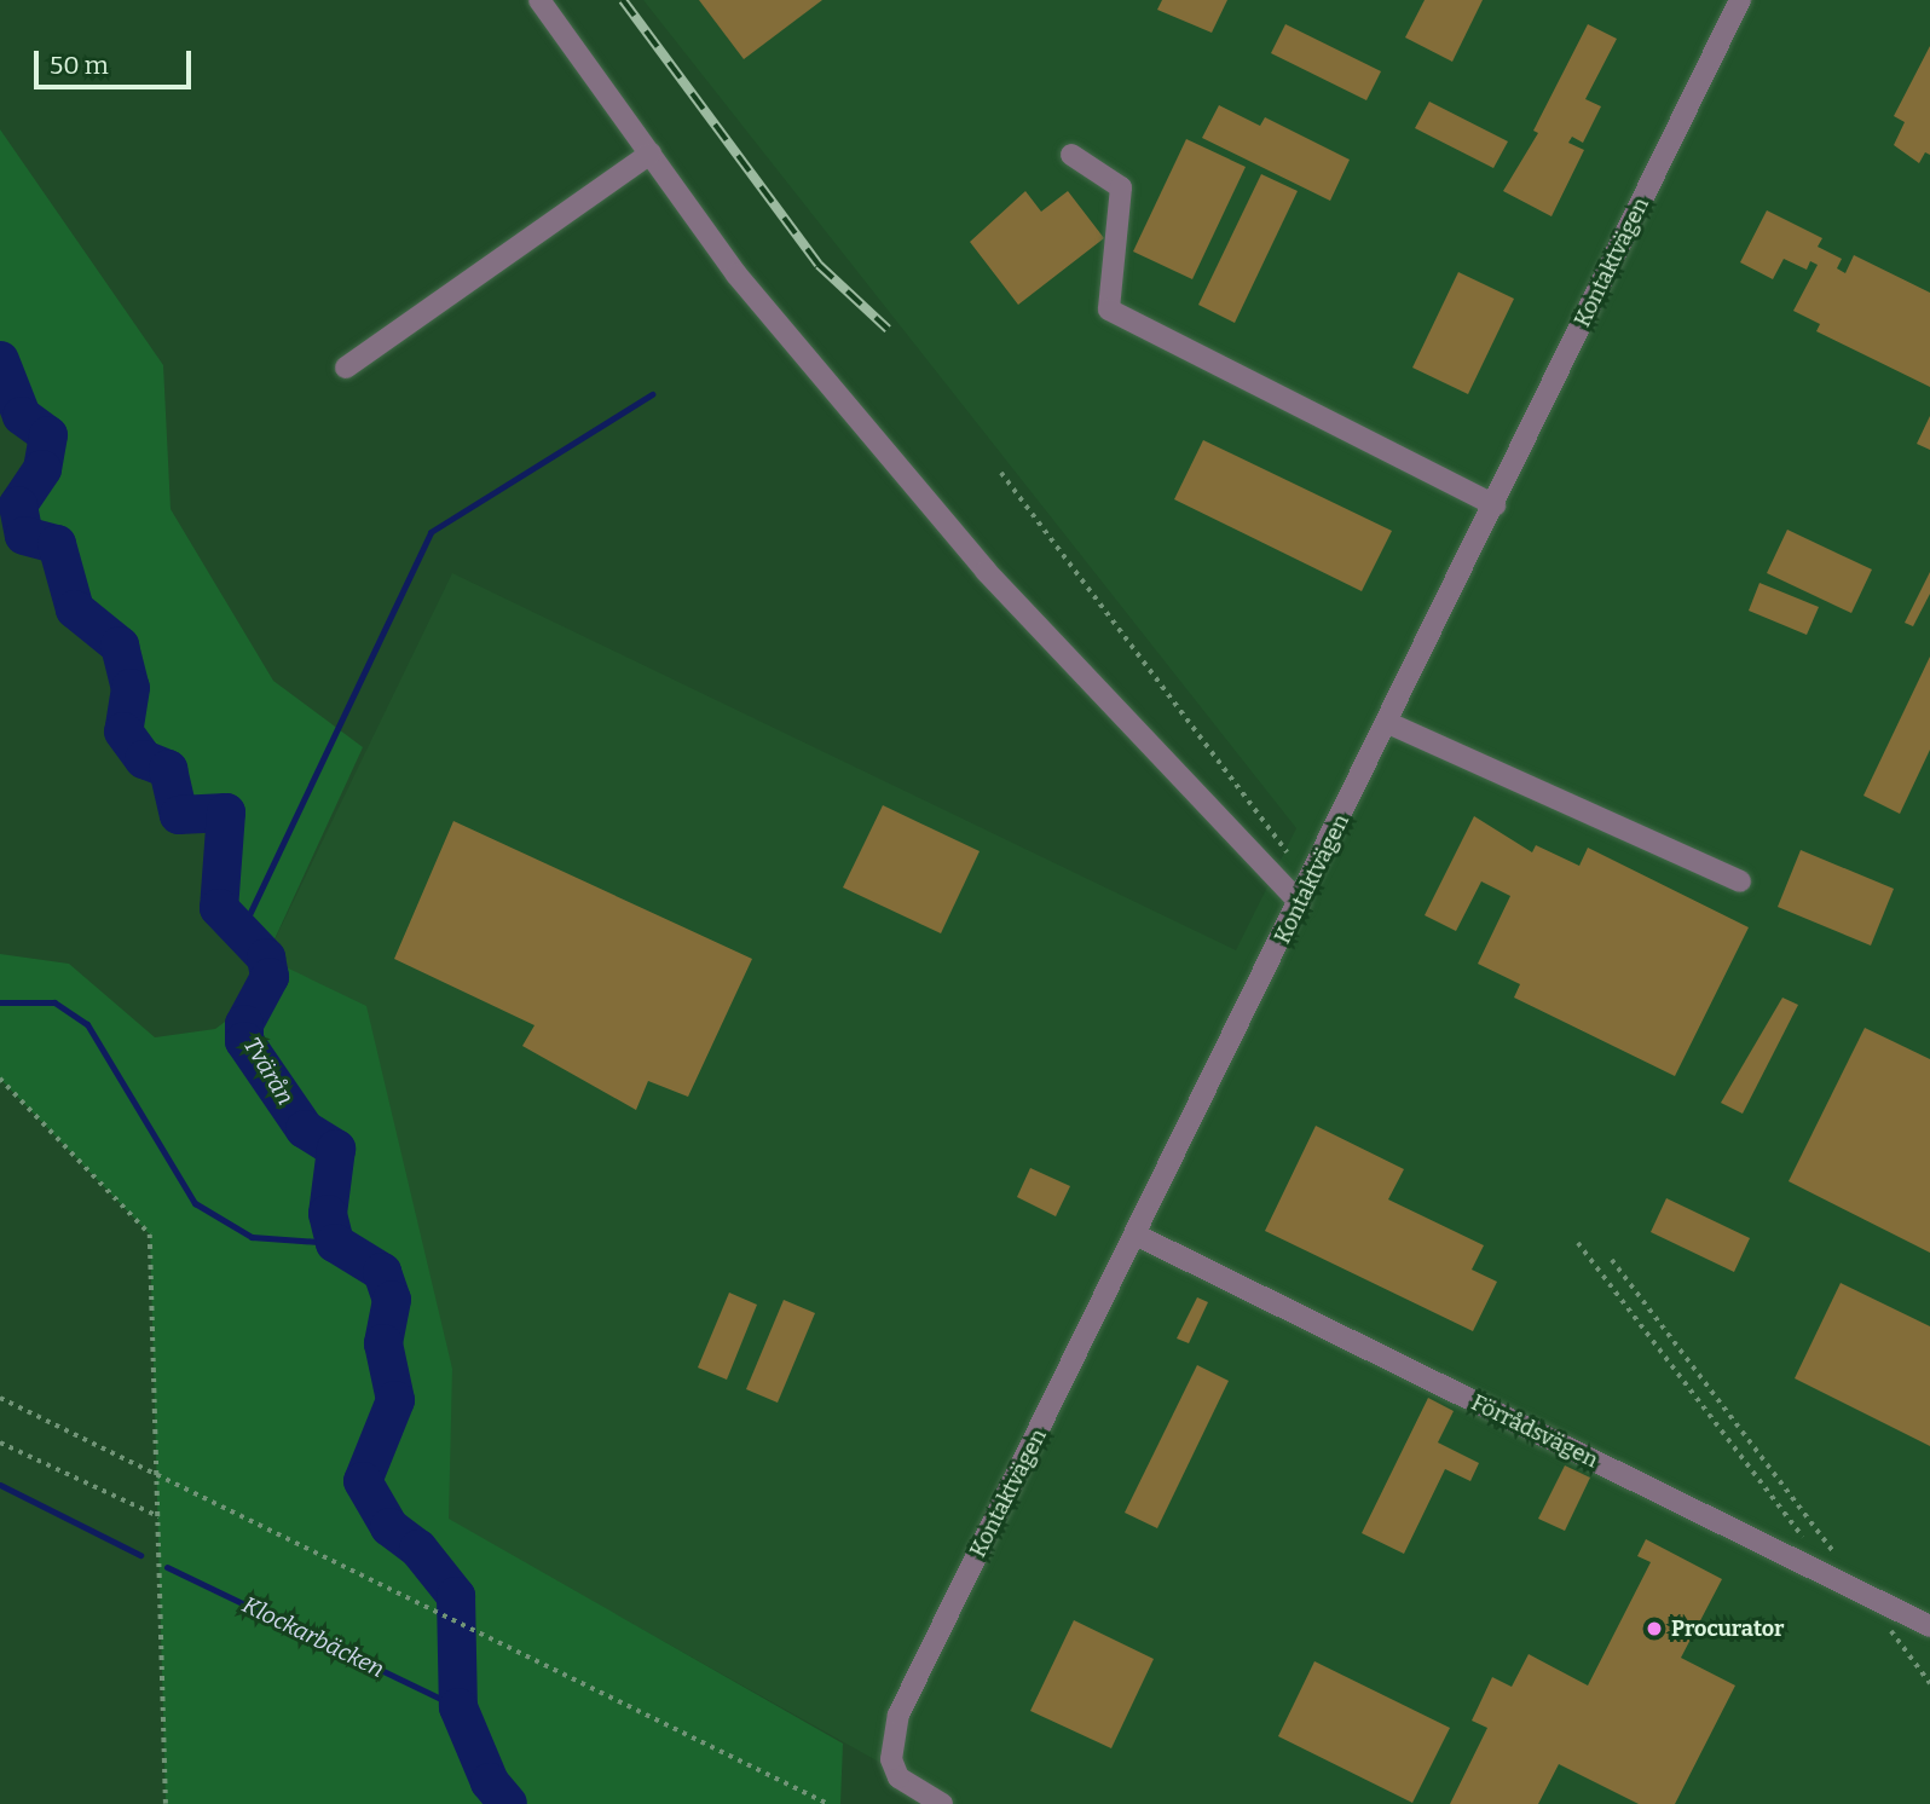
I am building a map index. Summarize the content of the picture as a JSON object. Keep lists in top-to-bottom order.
{
  "streets": {
    "street": ["Kontaktvägen", "Förrådsvägen"]
  },
  "crossings": [
    ["Kontaktvägen", "Förrådsvägen"]
  ],
  "water": ["Tvärån", "Klockarbäcken"],
  "places": ["Procurator"],
  "scale_bar": "50 m"
}
